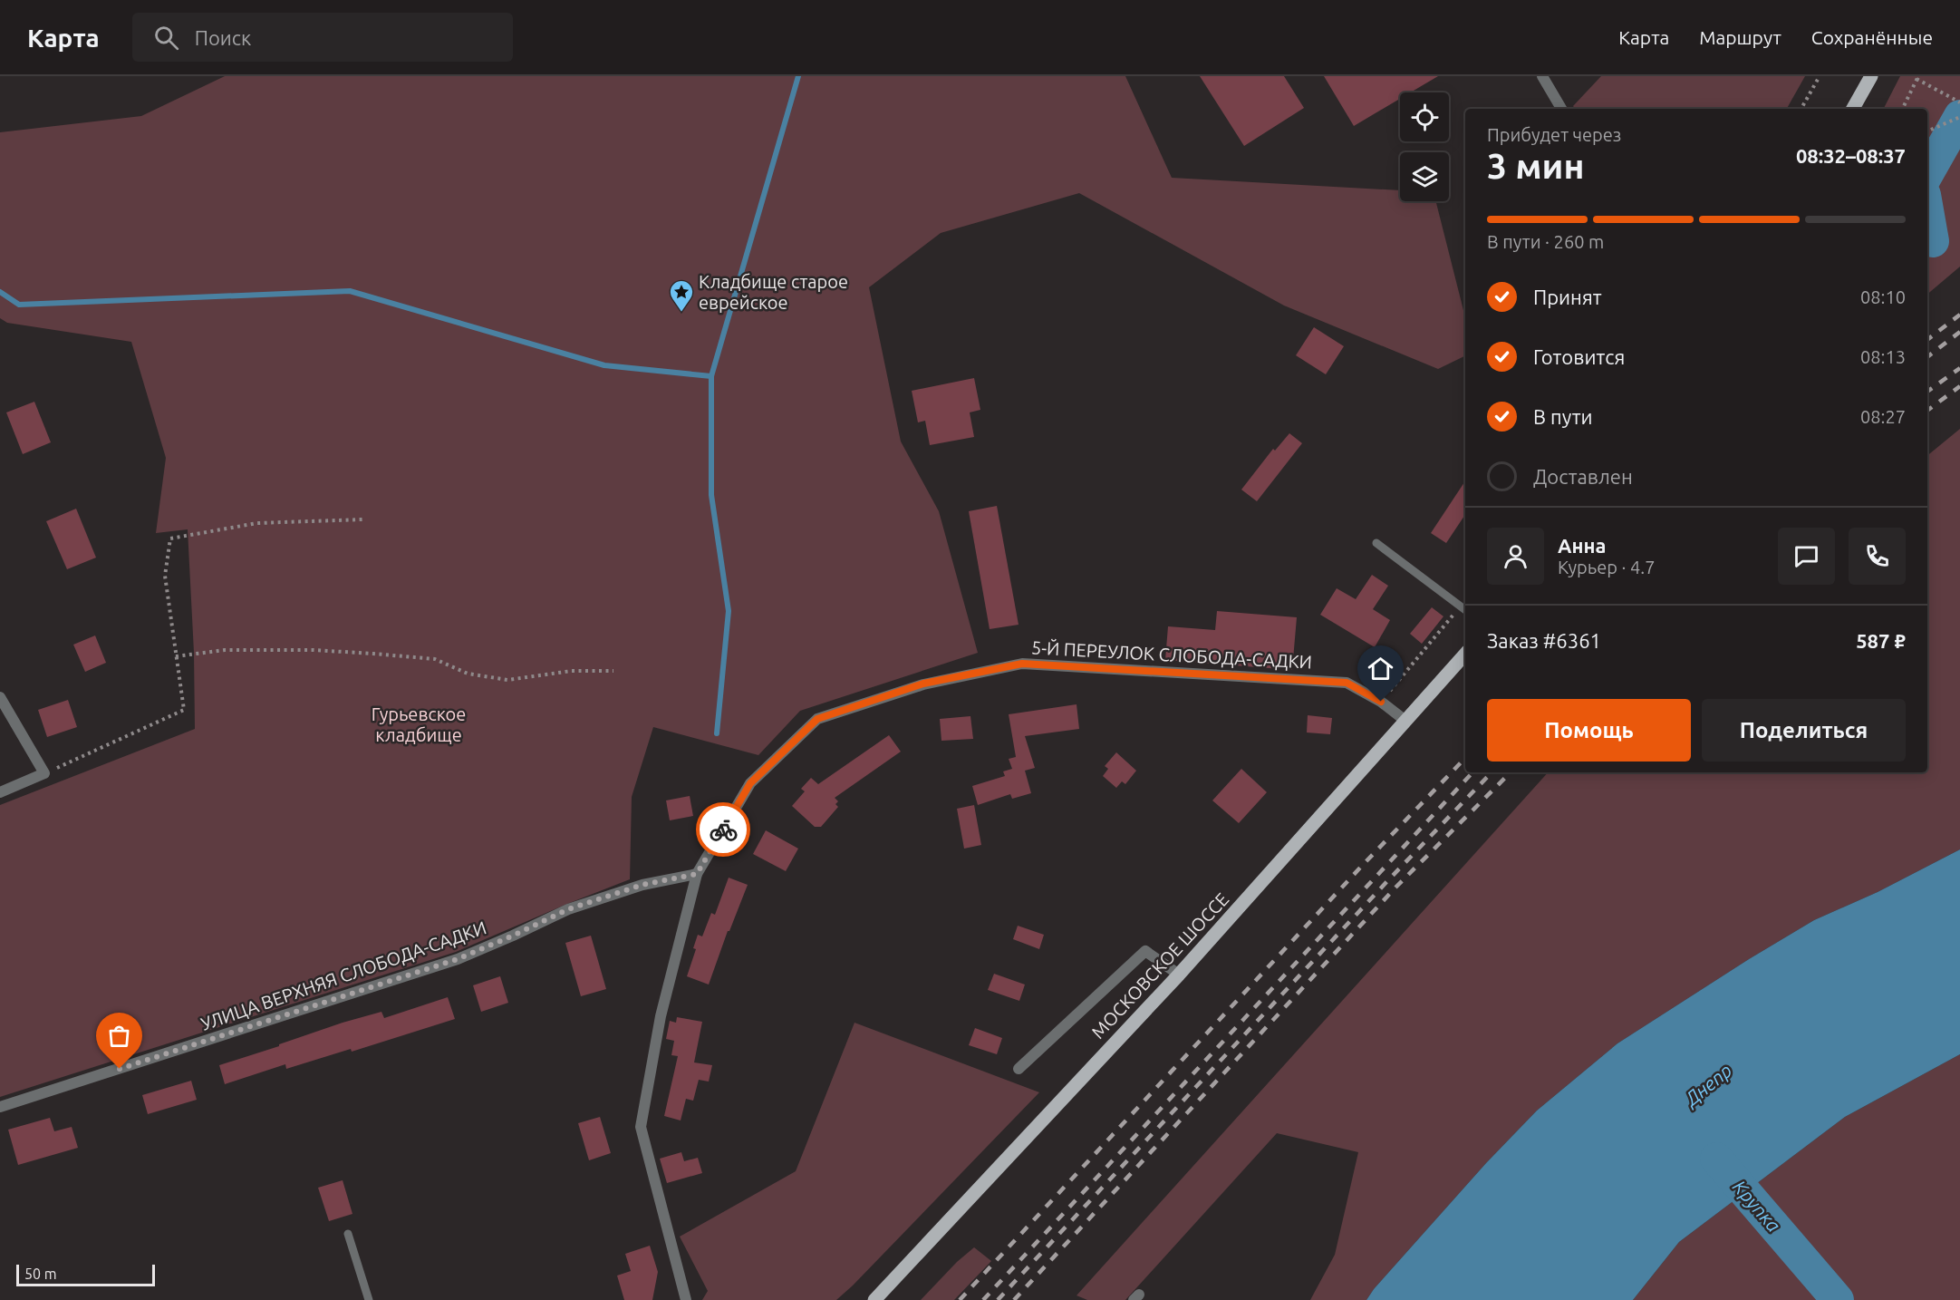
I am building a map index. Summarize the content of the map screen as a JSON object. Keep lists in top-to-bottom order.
{
  "streets": {
    "main road": ["МОСКОВСКОЕ ШОССЕ"],
    "street": ["5-Й ПЕРЕУЛОК СЛОБОДА-САДКИ", "УЛИЦА ВЕРХНЯЯ СЛОБОДА-САДКИ"]
  },
  "crossings": [
    ["5-Й ПЕРЕУЛОК СЛОБОДА-САДКИ", "МОСКОВСКОЕ ШОССЕ"],
    ["5-Й ПЕРЕУЛОК СЛОБОДА-САДКИ", "УЛИЦА ВЕРХНЯЯ СЛОБОДА-САДКИ"]
  ],
  "water": ["Днепр", "Крупка"],
  "parks": ["Гурьевское кладбище"],
  "places": {
    "place": ["Кладбище старое еврейское"]
  },
  "scale_bar": "50 m",
  "page": {
    "header": "Карта",
    "search": "Поиск",
    "nav": ["Карта", "Маршрут", "Сохранённые"],
    "heading": ["3 мин", "Прибудет через", "08:32–08:37"],
    "panel": [
      "Анна",
      "Курьер · 4.7",
      "Заказ #6361",
      "587 ₽"
    ],
    "bar": "В пути · 260 m",
    "list": [
      ["Принят", "08:10"],
      ["Готовится", "08:13"],
      ["В пути", "08:27"],
      "Доставлен"
    ],
    "buttons": ["Помощь", "Поделиться"],
    "scale": "50 m"
  }
}
